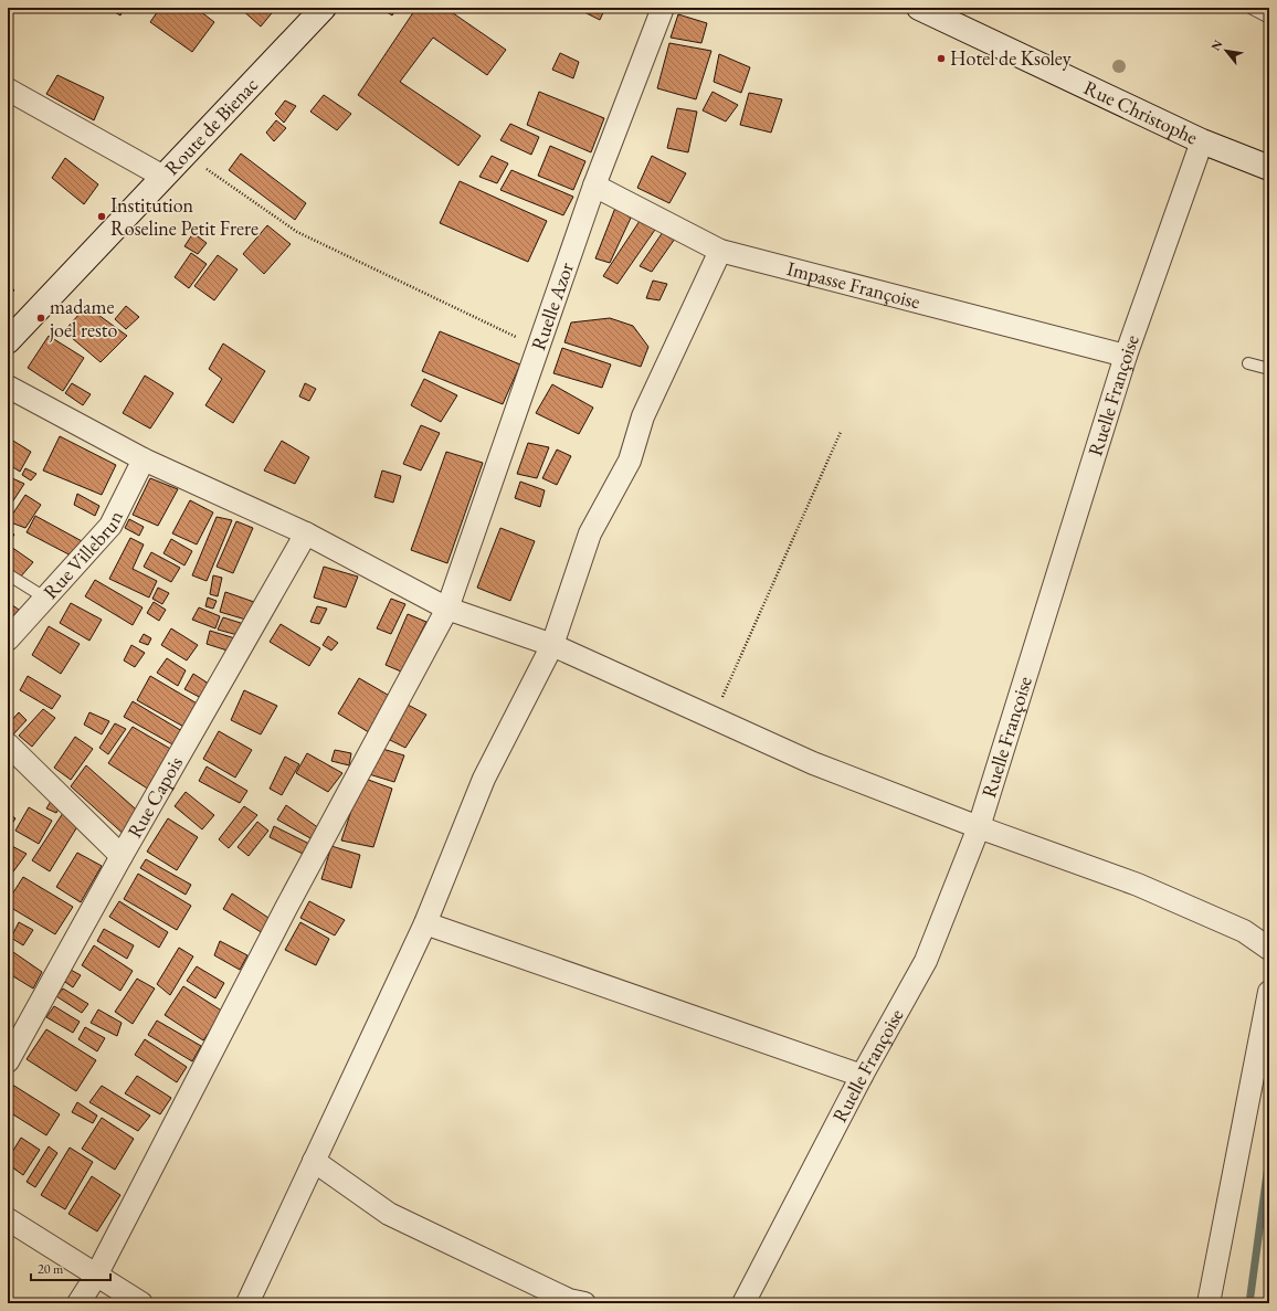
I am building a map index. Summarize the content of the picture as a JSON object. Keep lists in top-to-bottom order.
{
  "streets": {
    "main road": ["Rue Christophe", "Route de Bienac"],
    "street": [
      "Impasse Françoise",
      "Ruelle Azor",
      "Ruelle Françoise",
      "Rue Villebrun",
      "Rue Capois"
    ]
  },
  "crossings": [
    ["Rue Christophe", "Ruelle Françoise"],
    ["Impasse Françoise", "Ruelle Azor"],
    ["Impasse Françoise", "Ruelle Françoise"]
  ],
  "places": ["Hotel de Ksoley", "Institution Roseline Petit Frere", "madame joel resto"],
  "scale_bar": "20 m",
  "north": "top left"
}
